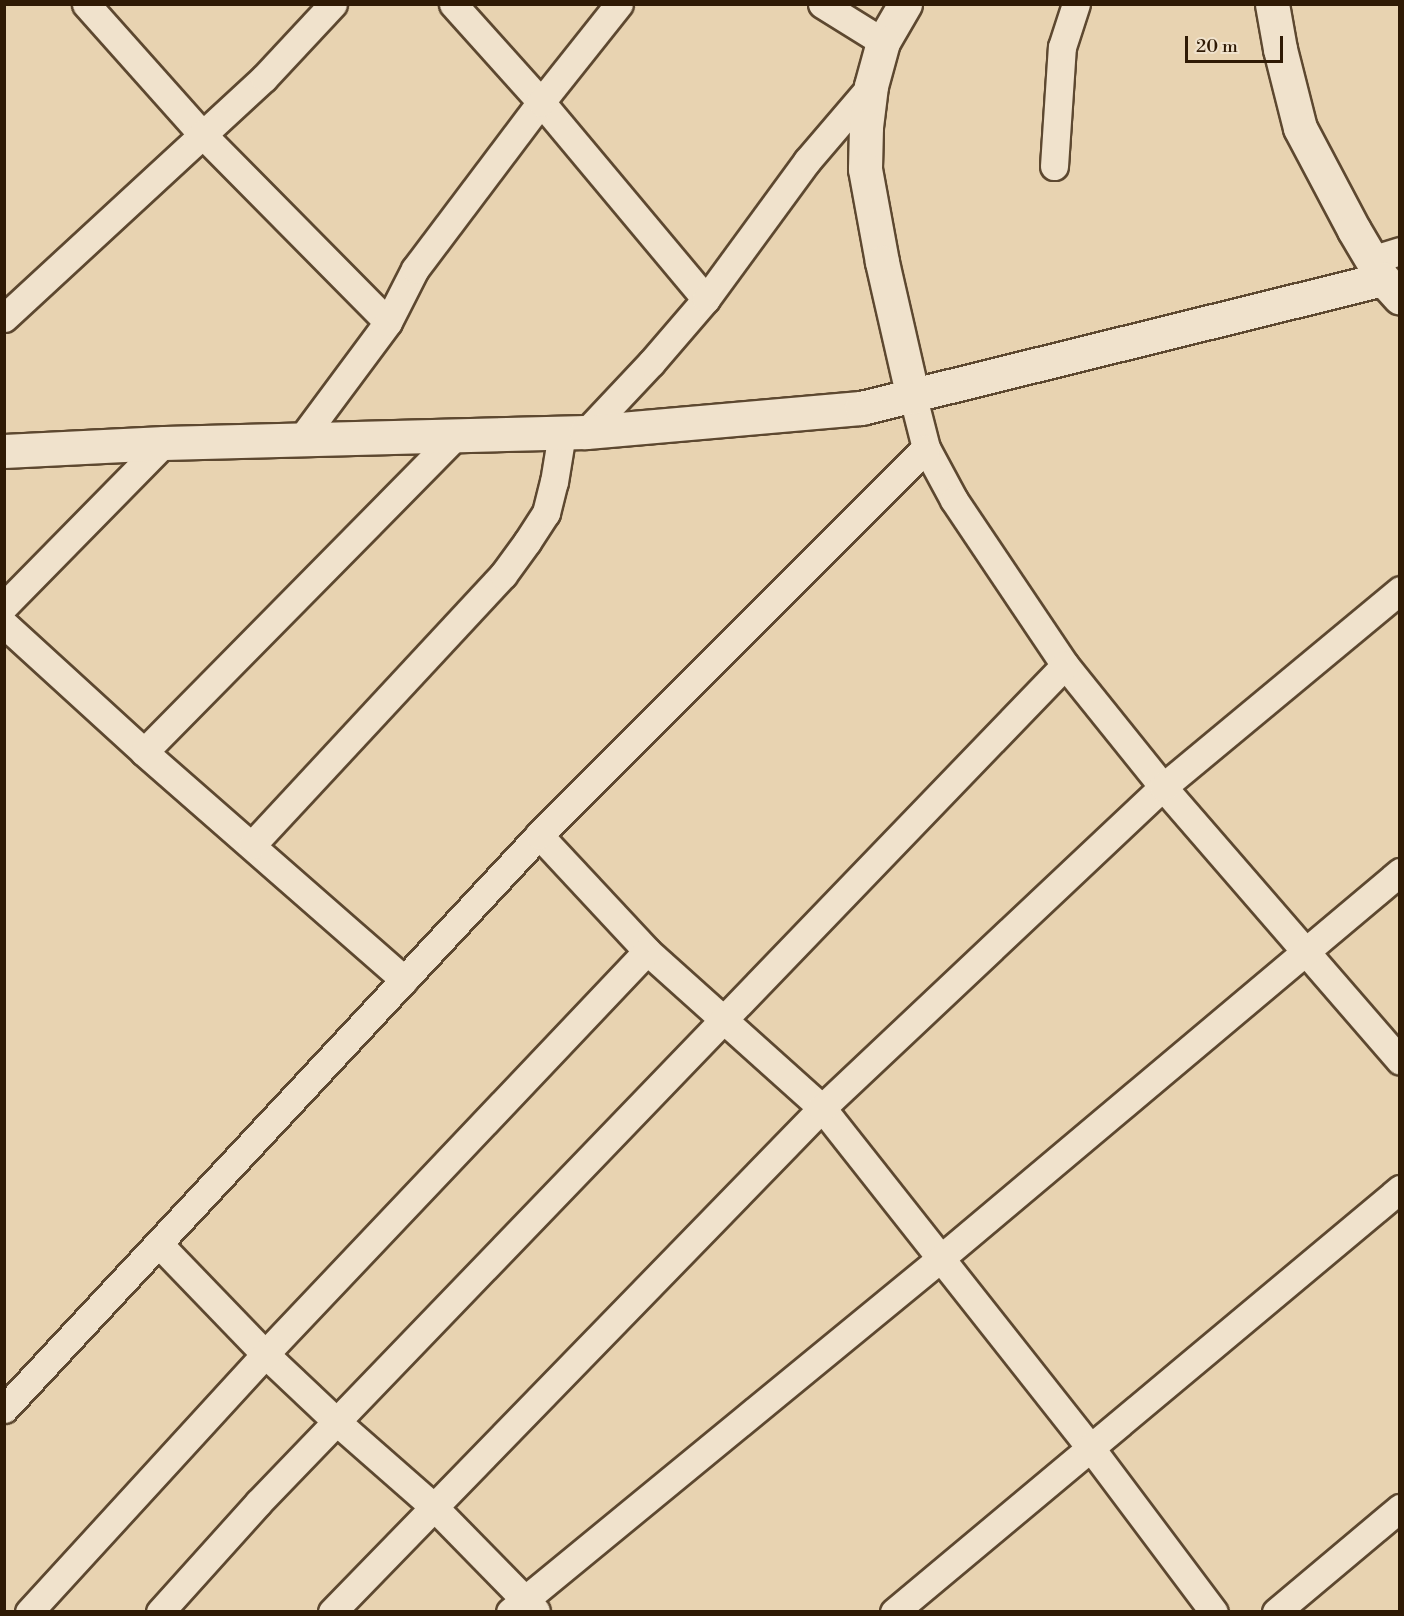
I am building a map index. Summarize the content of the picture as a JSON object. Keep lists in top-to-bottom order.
{
  "scale_bar": "20 m"
}
